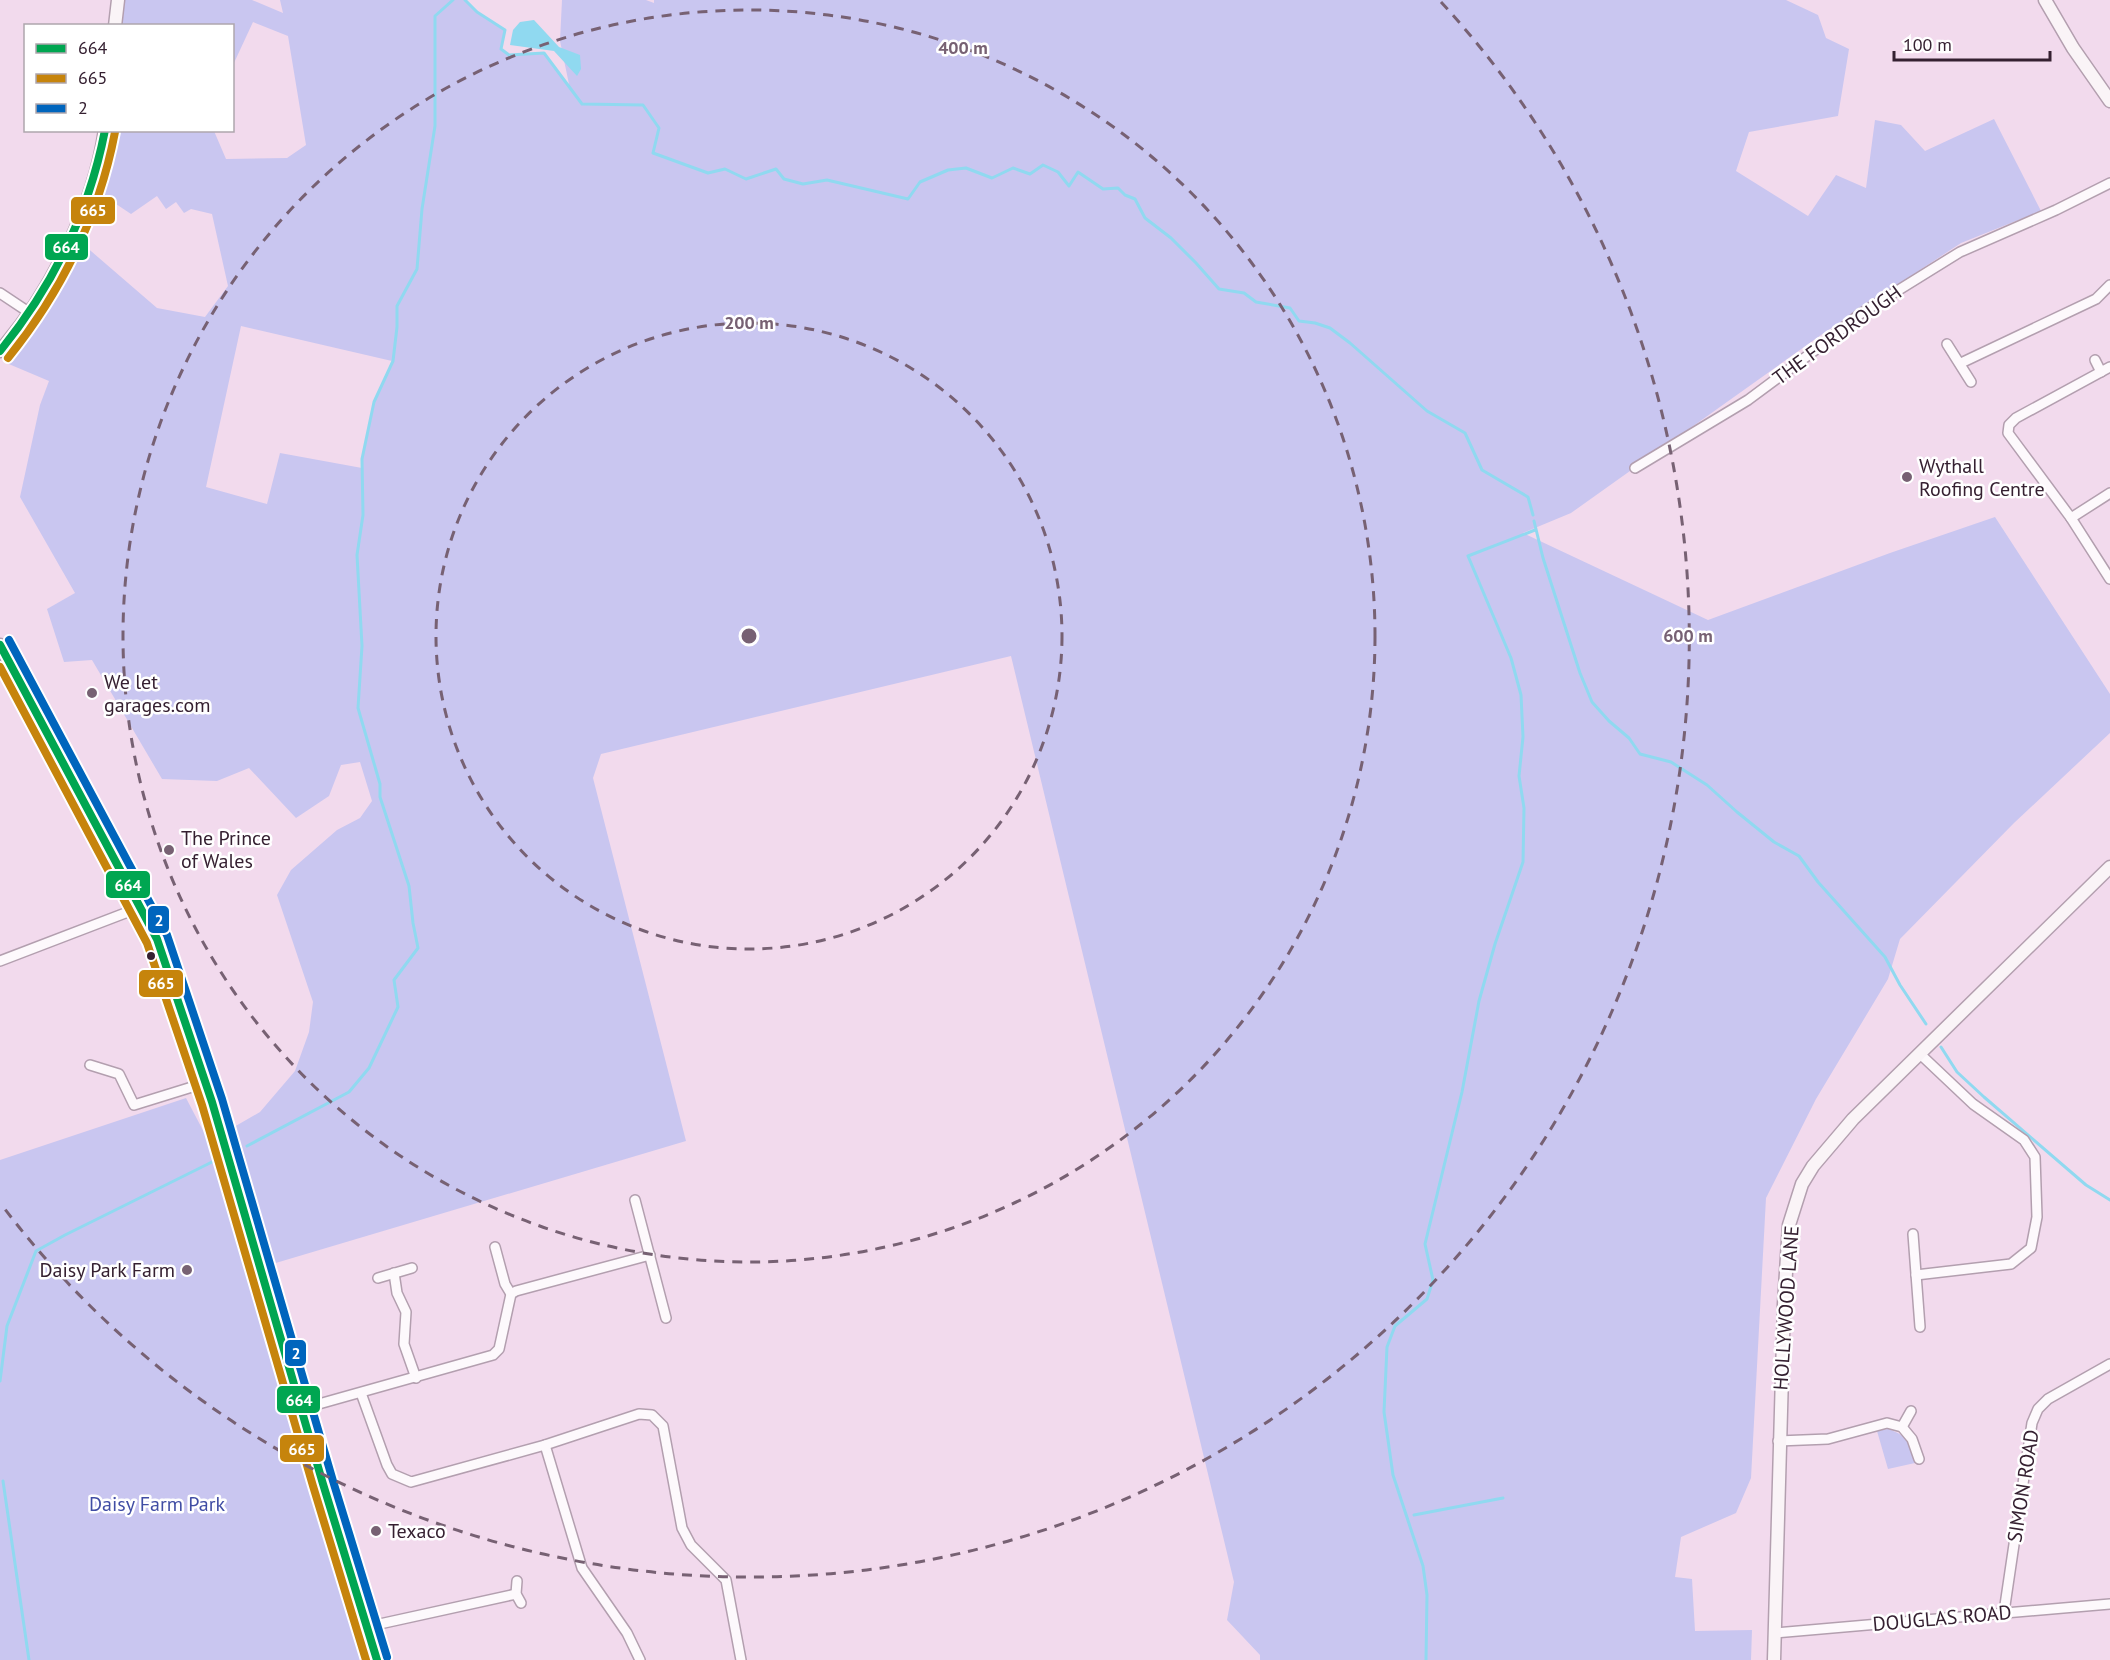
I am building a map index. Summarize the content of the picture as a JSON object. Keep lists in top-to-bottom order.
{
  "streets": {
    "street": [
      "THE FORDROUGH",
      "HOLLYWOOD LANE",
      "SIMON ROAD",
      "DOUGLAS ROAD"
    ]
  },
  "crossings": [
    ["HOLLYWOOD LANE", "DOUGLAS ROAD"],
    ["SIMON ROAD", "DOUGLAS ROAD"]
  ],
  "parks": ["Daisy Farm Park"],
  "places": [
    "Wythall Roofing Centre",
    "We let garages.com",
    "The Prince of Wales",
    "Daisy Park Farm",
    "Texaco"
  ],
  "lines": ["transit line 664", "transit line 665", "transit line 2"],
  "legend": ["664", "665", "2"],
  "scale_bar": "100 m",
  "rings": ["400 m", "200 m", "600 m"]
}
